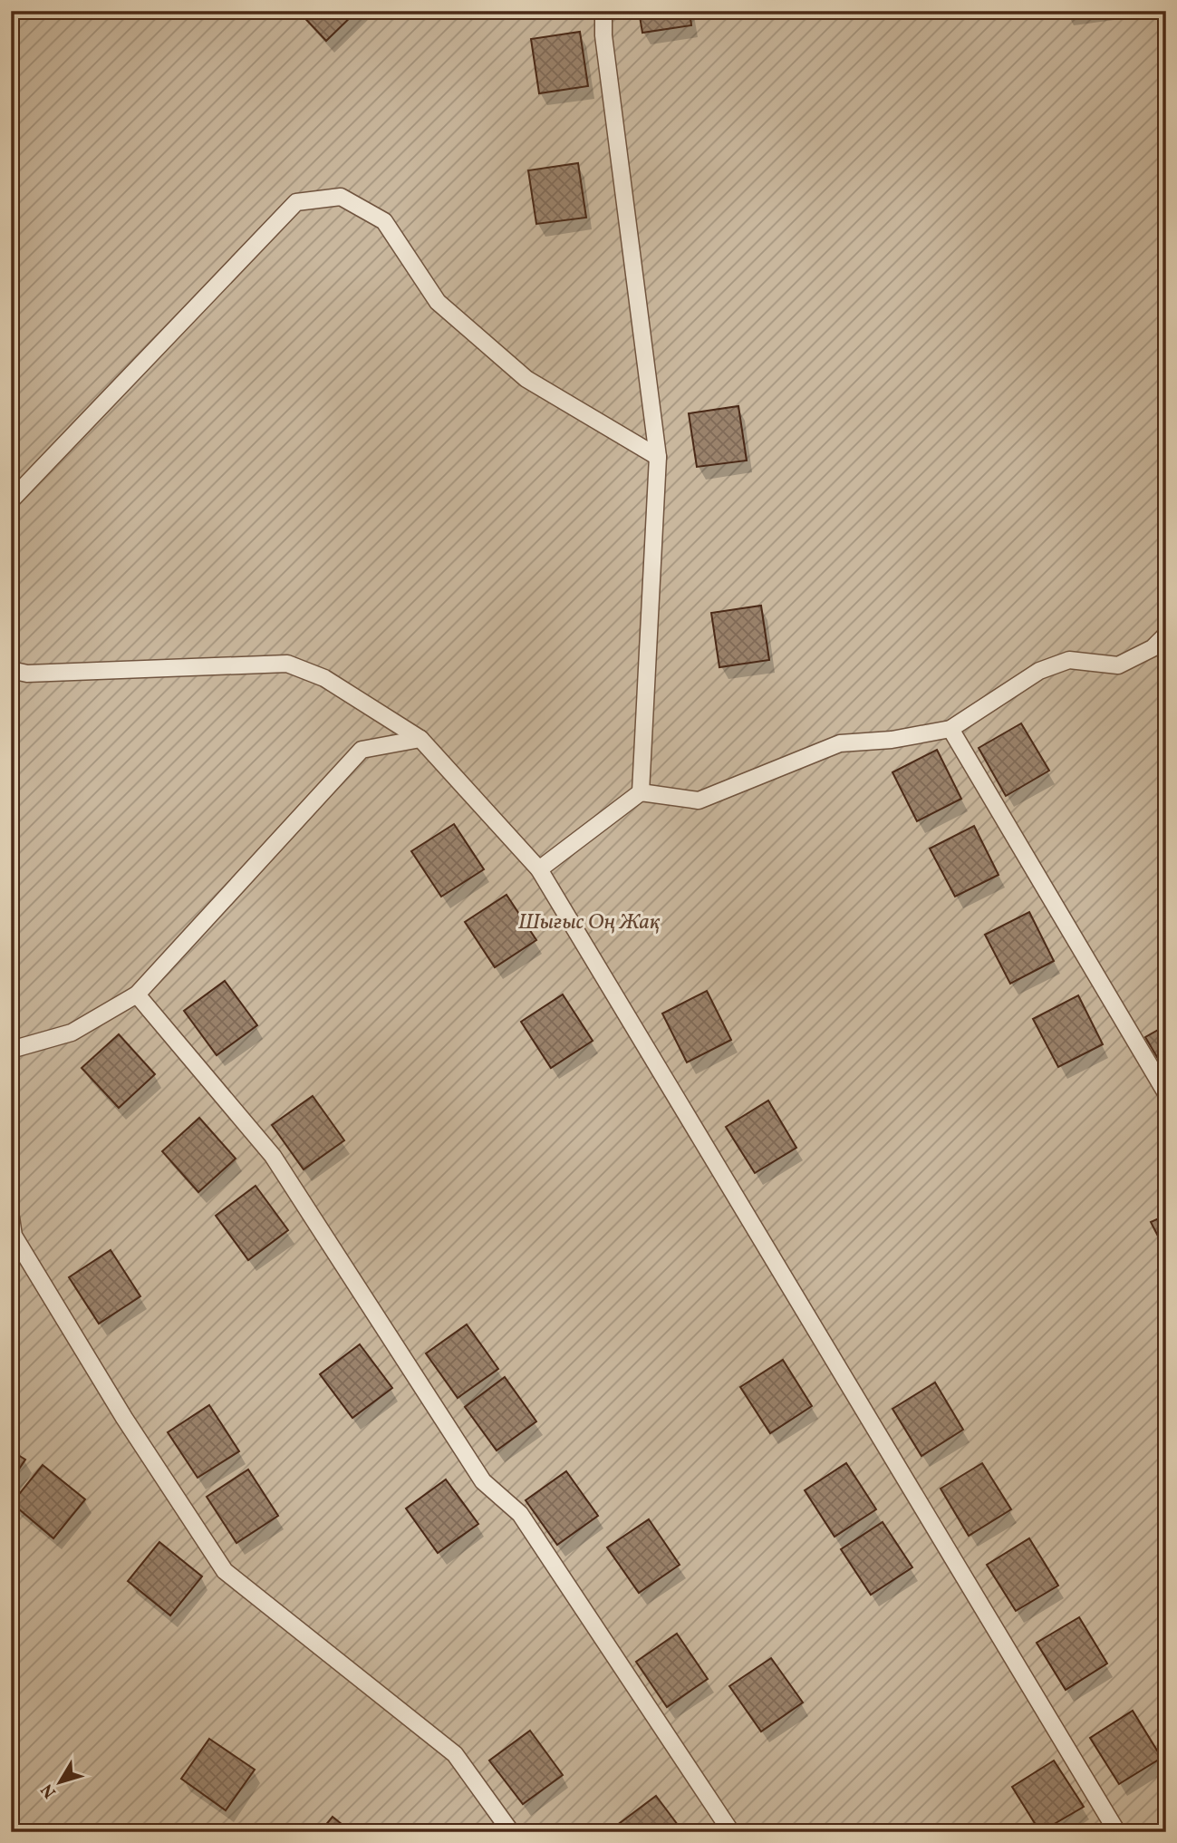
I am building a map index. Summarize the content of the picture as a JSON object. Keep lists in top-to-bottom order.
{
  "parks": ["Шығыс Оң Жақ"],
  "north": "bottom left"
}
